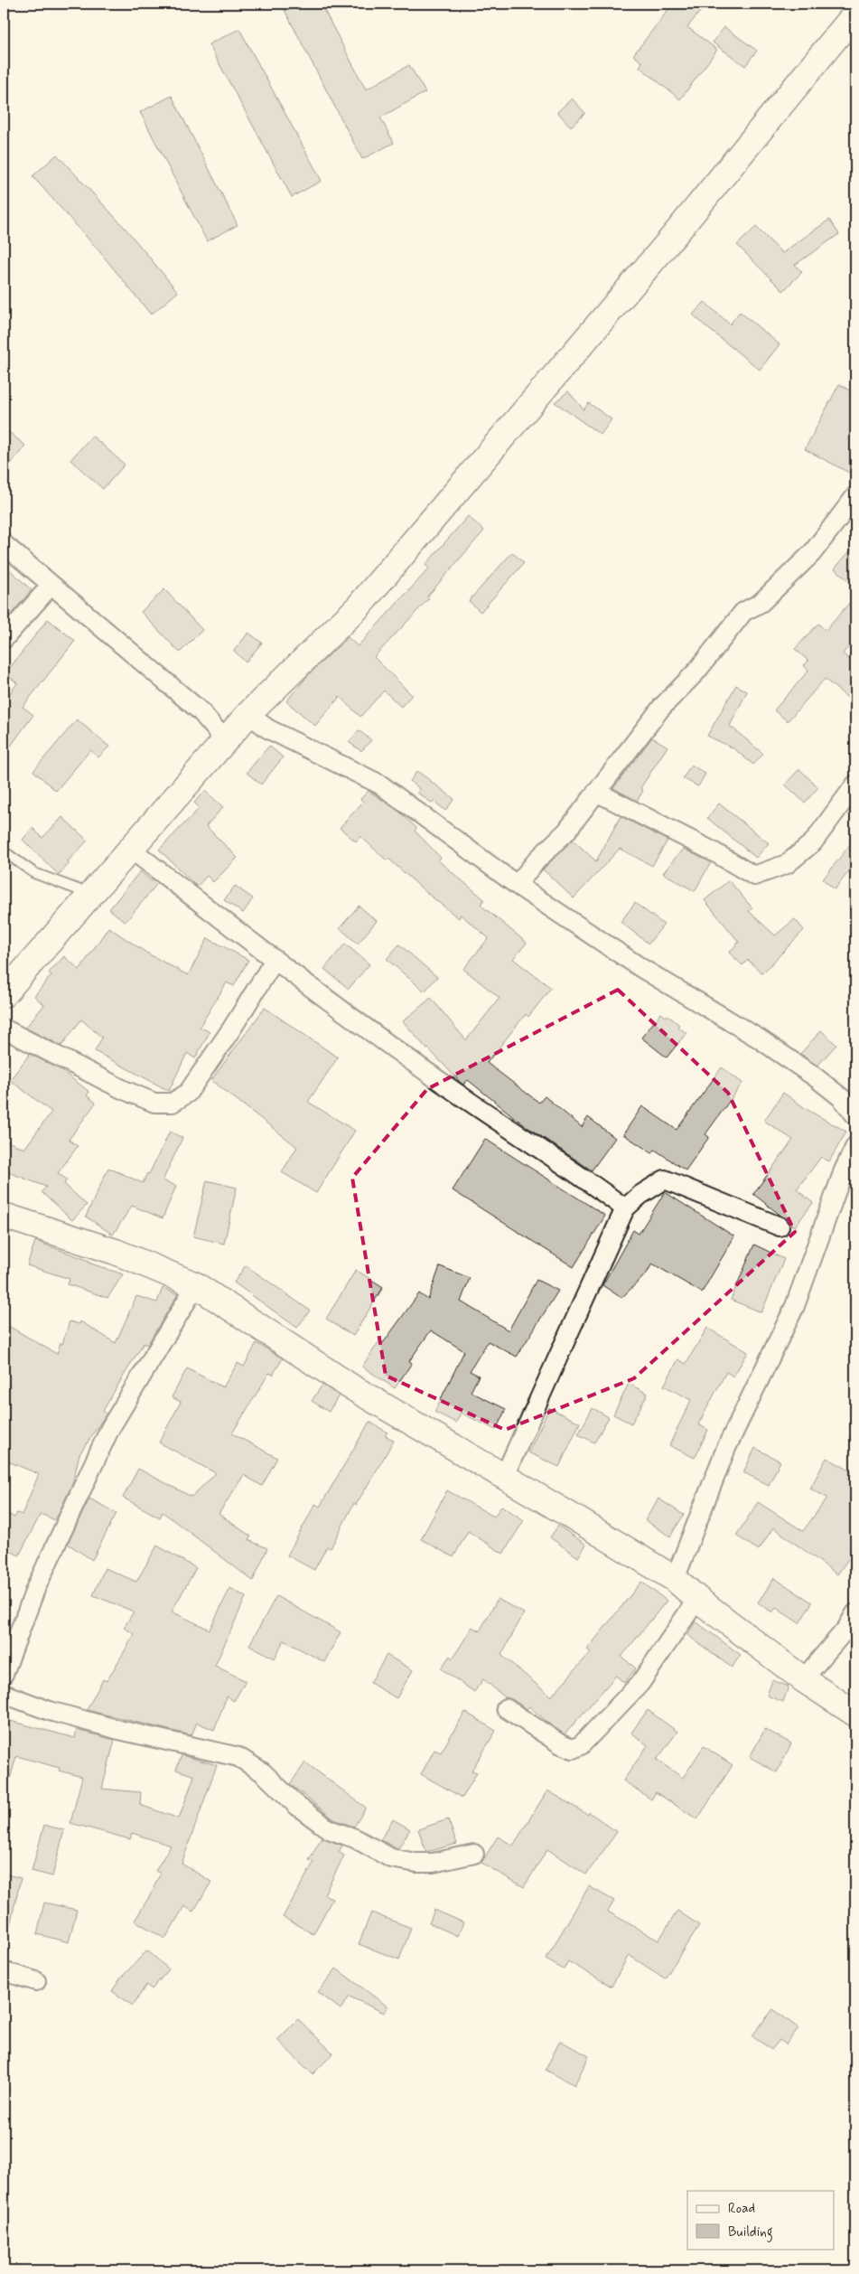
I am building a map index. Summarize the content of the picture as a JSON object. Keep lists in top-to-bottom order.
{
  "legend": ["Road", "Building"]
}
